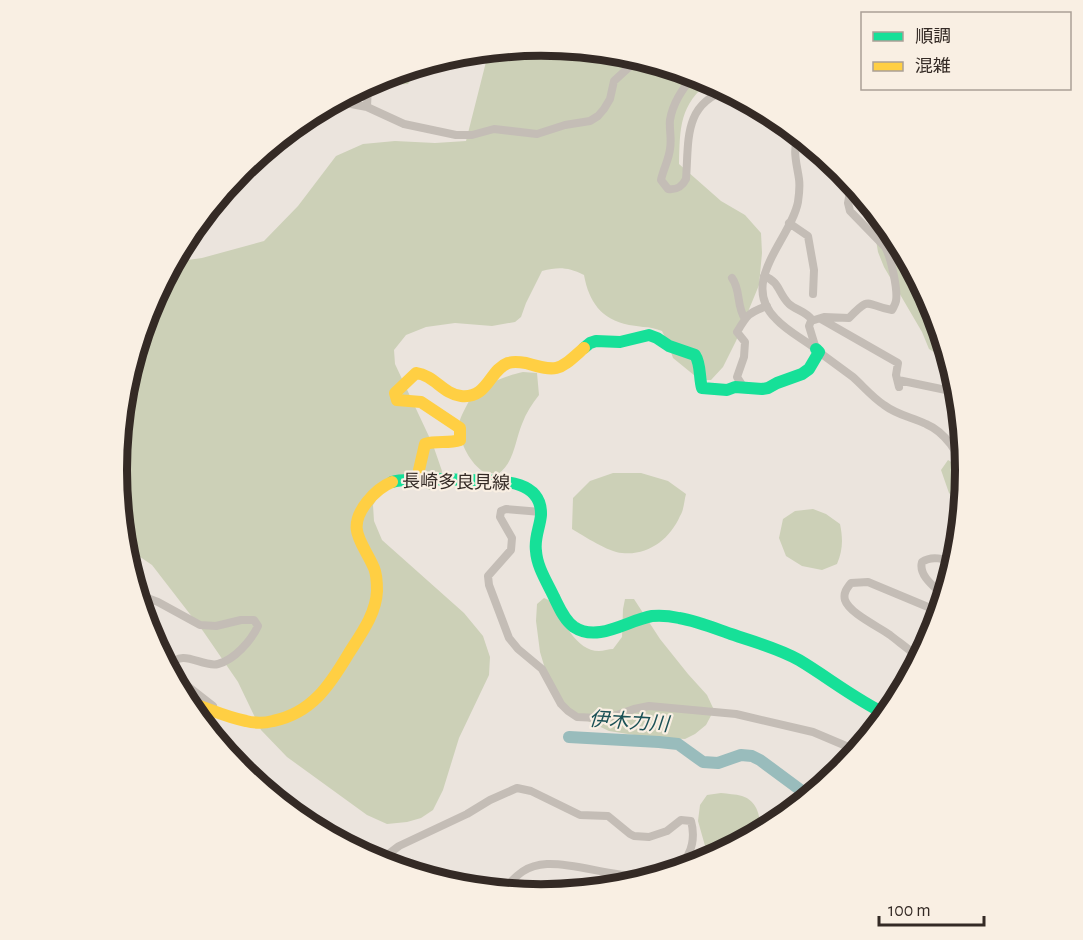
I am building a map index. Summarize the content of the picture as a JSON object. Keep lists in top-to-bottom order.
{
  "streets": {
    "main road": ["長崎多良見線"]
  },
  "water": ["伊木力川"],
  "legend": ["順調", "混雑"],
  "scale_bar": "100 m"
}
